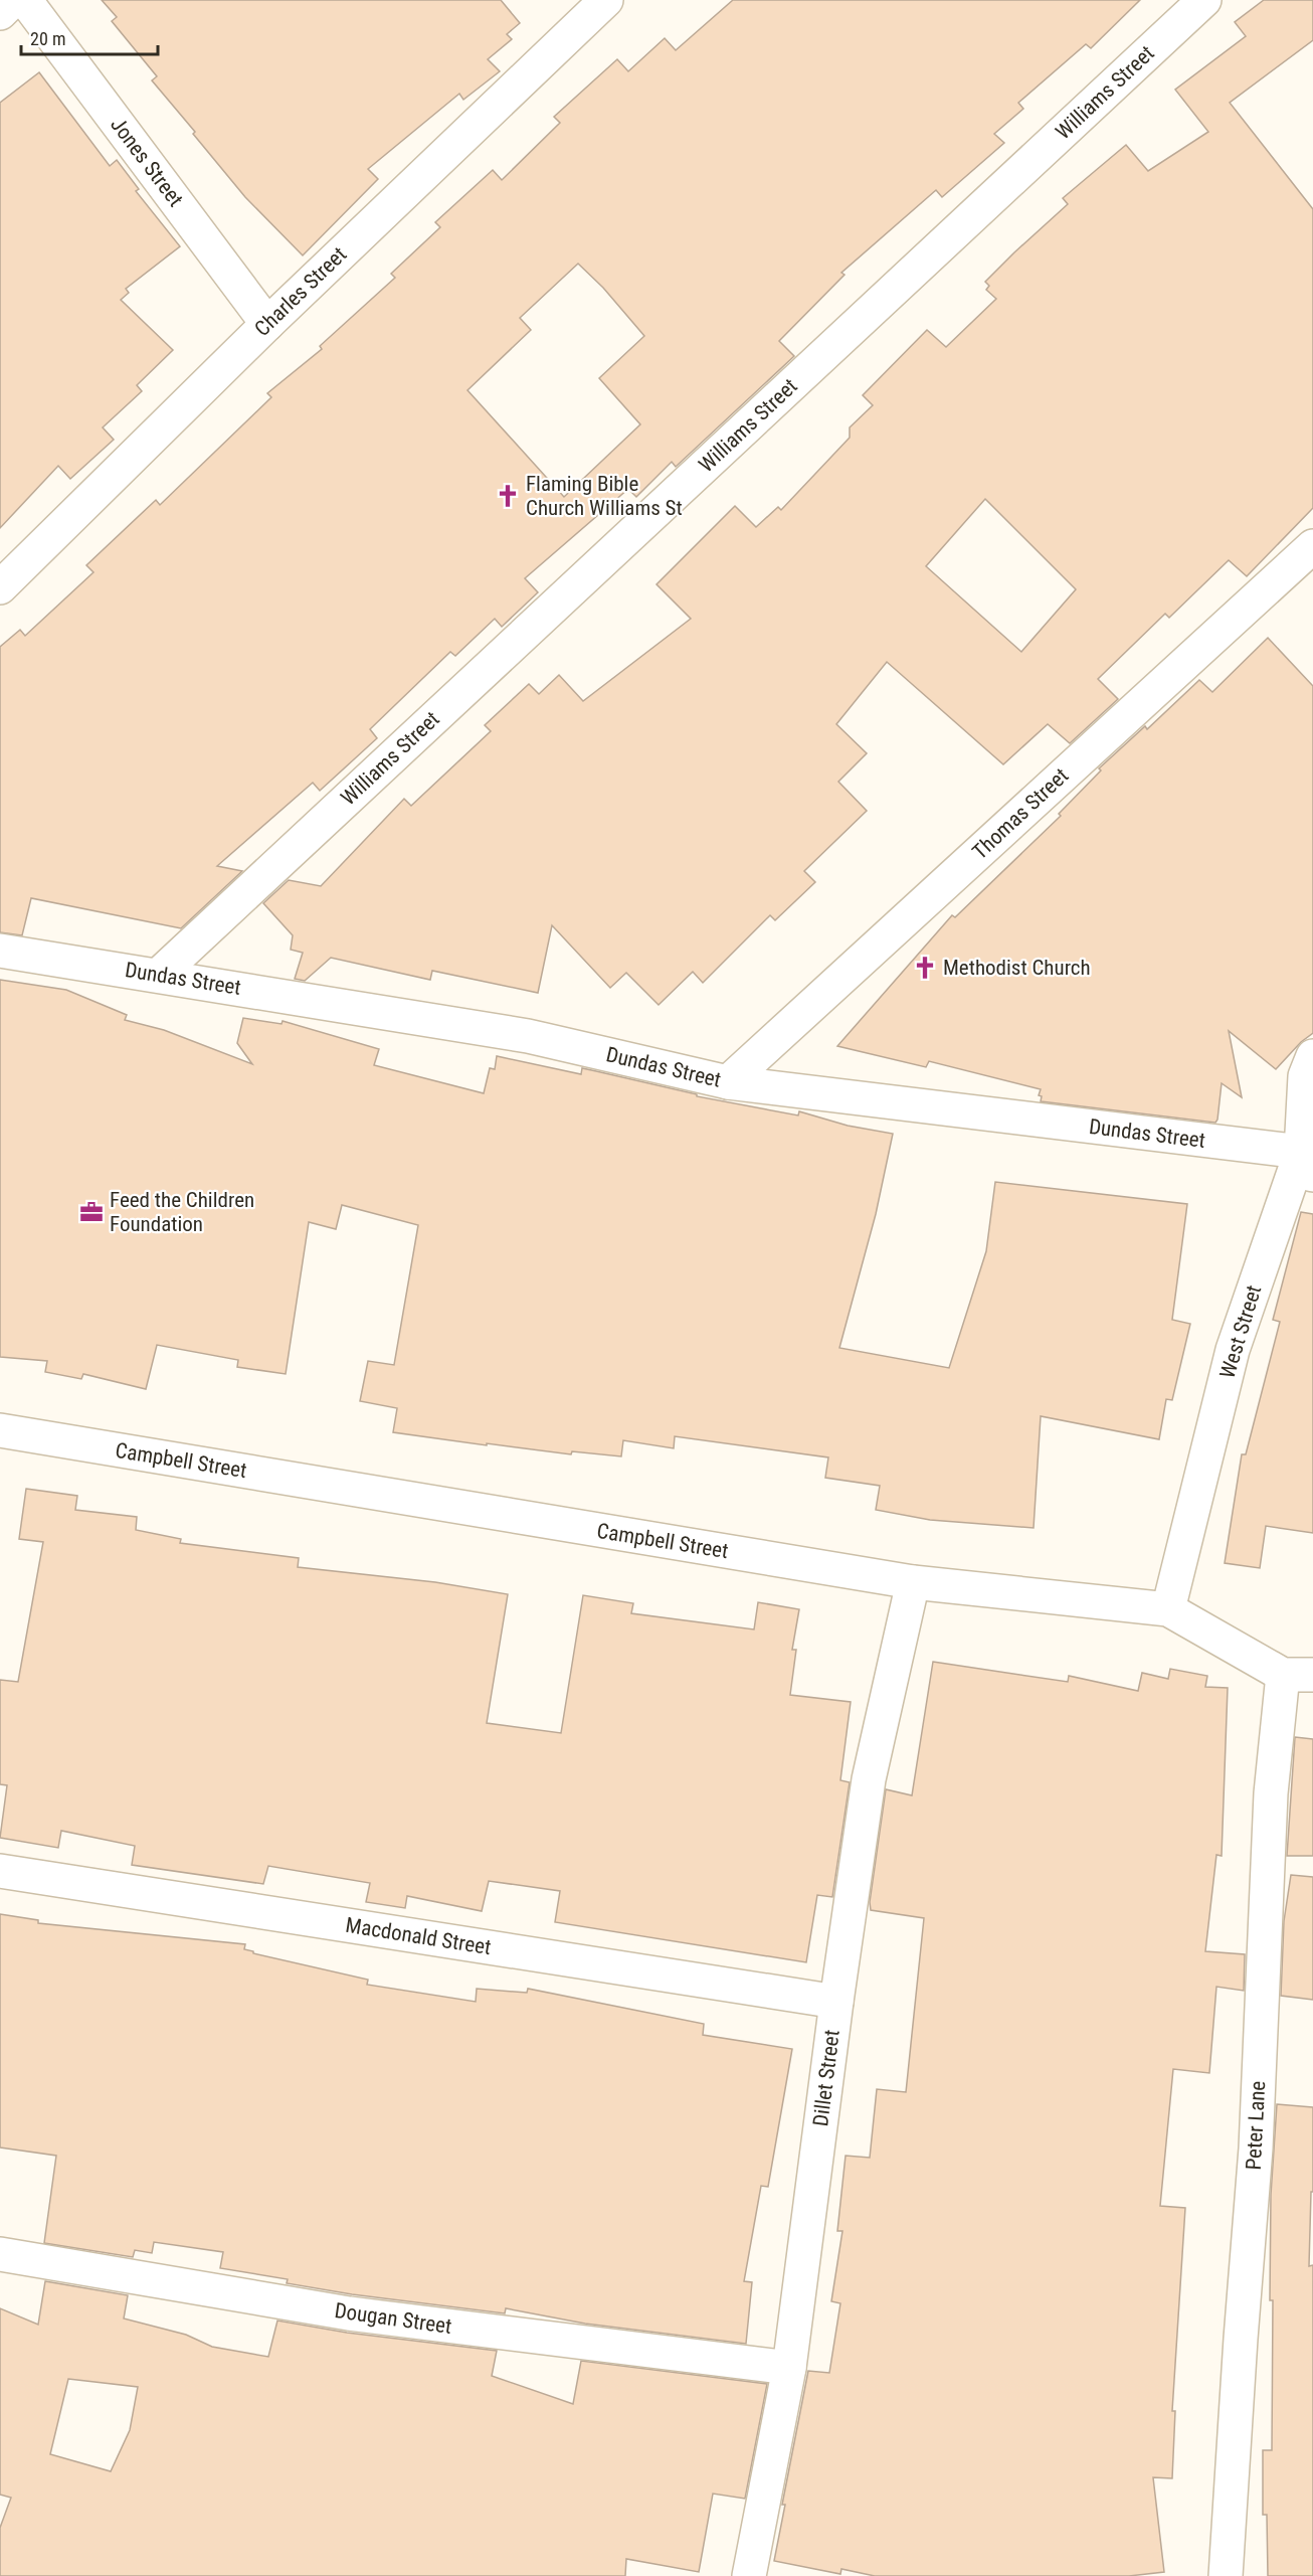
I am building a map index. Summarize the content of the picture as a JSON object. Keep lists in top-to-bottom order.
{
  "streets": {
    "street": [
      "Williams Street",
      "Jones Street",
      "Charles Street",
      "Thomas Street",
      "Dundas Street",
      "West Street",
      "Campbell Street",
      "Macdonald Street",
      "Dillet Street",
      "Peter Lane",
      "Dougan Street"
    ]
  },
  "crossings": [
    ["Williams Street", "Dundas Street"],
    ["Jones Street", "Charles Street"],
    ["Thomas Street", "Dundas Street"],
    ["Dundas Street", "West Street"],
    ["West Street", "Campbell Street"],
    ["Campbell Street", "Dillet Street"],
    ["Campbell Street", "Peter Lane"],
    ["Macdonald Street", "Dillet Street"],
    ["Dillet Street", "Dougan Street"]
  ],
  "places": {
    "church": ["Flaming Bible Church Williams St", "Methodist Church"],
    "office": ["Feed the Children Foundation"]
  },
  "scale_bar": "20 m"
}
